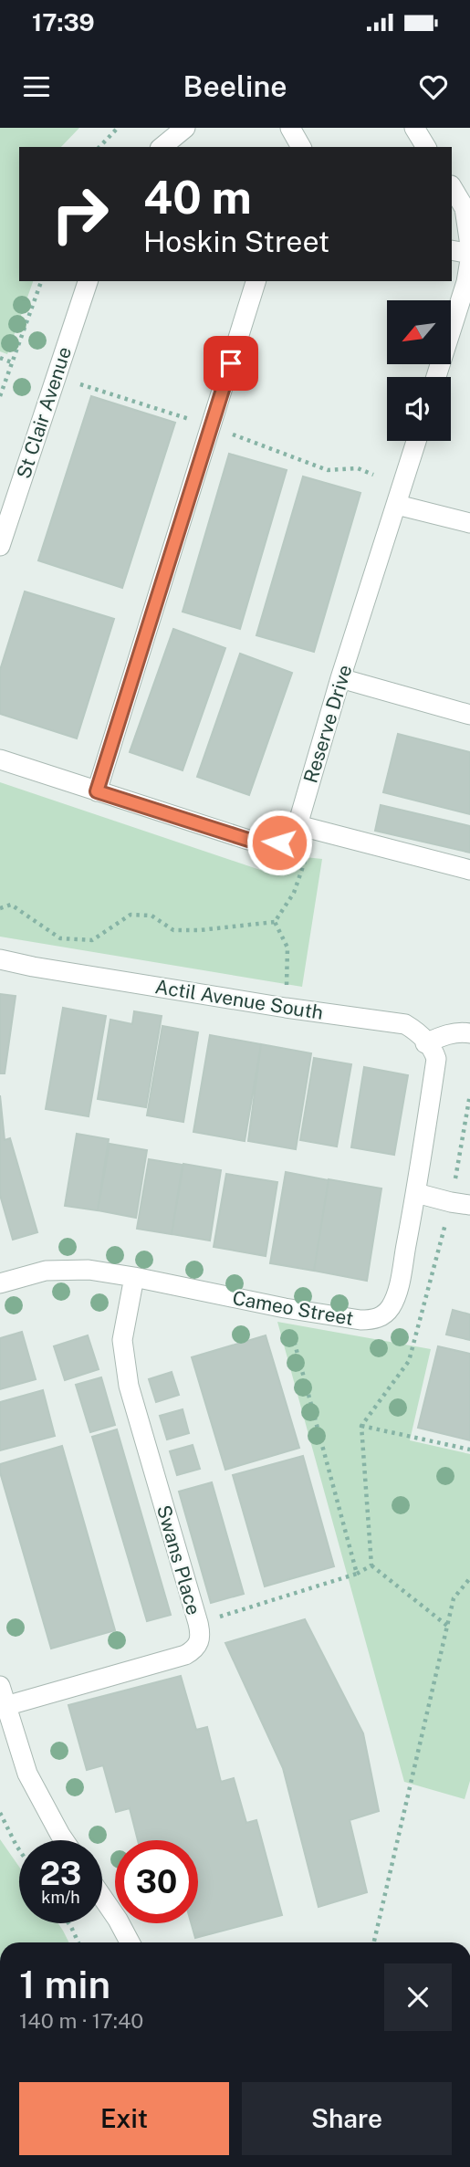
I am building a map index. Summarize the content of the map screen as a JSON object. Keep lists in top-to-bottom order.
{
  "streets": {
    "street": [
      "St Clair Avenue",
      "Reserve Drive",
      "Actil Avenue South",
      "Cameo Street",
      "Swans Place"
    ]
  },
  "crossings": [
    ["Actil Avenue South", "Cameo Street"],
    ["Cameo Street", "Swans Place"]
  ],
  "north": "bottom left",
  "page": {
    "status": "17:39",
    "header": "Beeline",
    "turn": ["40 m", "Hoskin Street"],
    "speed": "23 km/h",
    "limit": "30",
    "heading": ["1 min", "140 m · 17:40"],
    "buttons": ["Exit", "Share"]
  }
}
